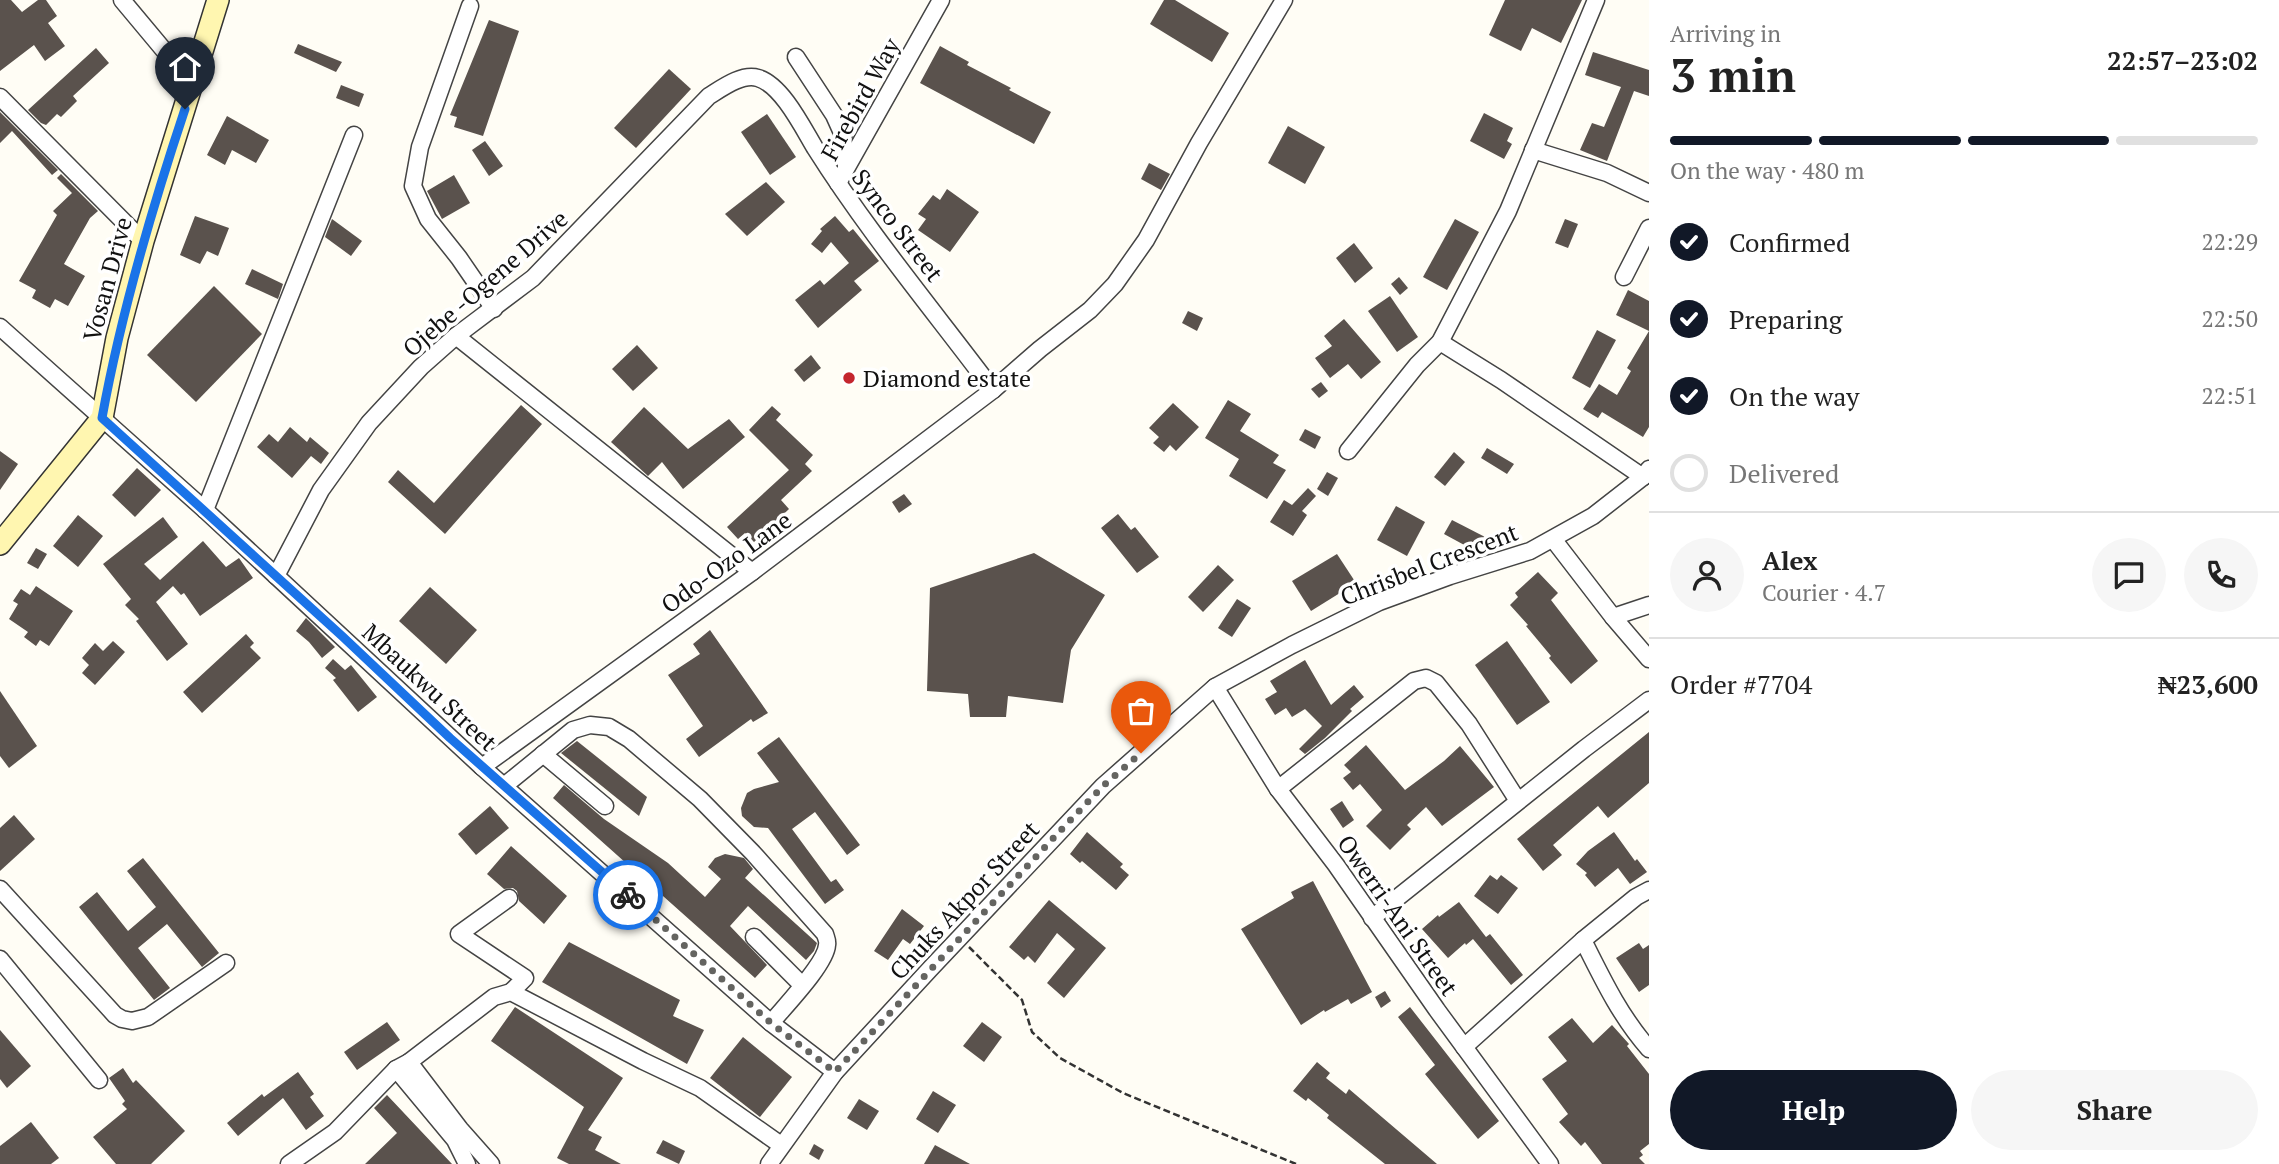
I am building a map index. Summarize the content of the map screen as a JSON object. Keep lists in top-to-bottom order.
{
  "streets": {
    "street": [
      "Firebird Way",
      "Synco Street",
      "Vosan Drive",
      "Ojebe -Ogene Drive",
      "Odo-Ozo Lane",
      "Chrisbel Crescent",
      "Mbaukwu Street",
      "Chuks Akpor Street",
      "Owerri-Ani Street"
    ]
  },
  "crossings": [
    ["Firebird Way", "Synco Street"],
    ["Synco Street", "Ojebe -Ogene Drive"],
    ["Synco Street", "Odo-Ozo Lane"],
    ["Vosan Drive", "Mbaukwu Street"],
    ["Ojebe -Ogene Drive", "Mbaukwu Street"],
    ["Odo-Ozo Lane", "Mbaukwu Street"],
    ["Chrisbel Crescent", "Chuks Akpor Street"],
    ["Chrisbel Crescent", "Owerri-Ani Street"],
    ["Mbaukwu Street", "Chuks Akpor Street"],
    ["Chuks Akpor Street", "Owerri-Ani Street"]
  ],
  "places": ["Diamond estate"],
  "page": {
    "heading": ["3 min", "Arriving in", "22:57–23:02"],
    "panel": [
      "Alex",
      "Courier · 4.7",
      "Order #7704",
      "₦23,600"
    ],
    "bar": "On the way · 480 m",
    "list": [
      ["Confirmed", "22:29"],
      ["Preparing", "22:50"],
      ["On the way", "22:51"],
      "Delivered"
    ],
    "buttons": ["Help", "Share"]
  }
}
